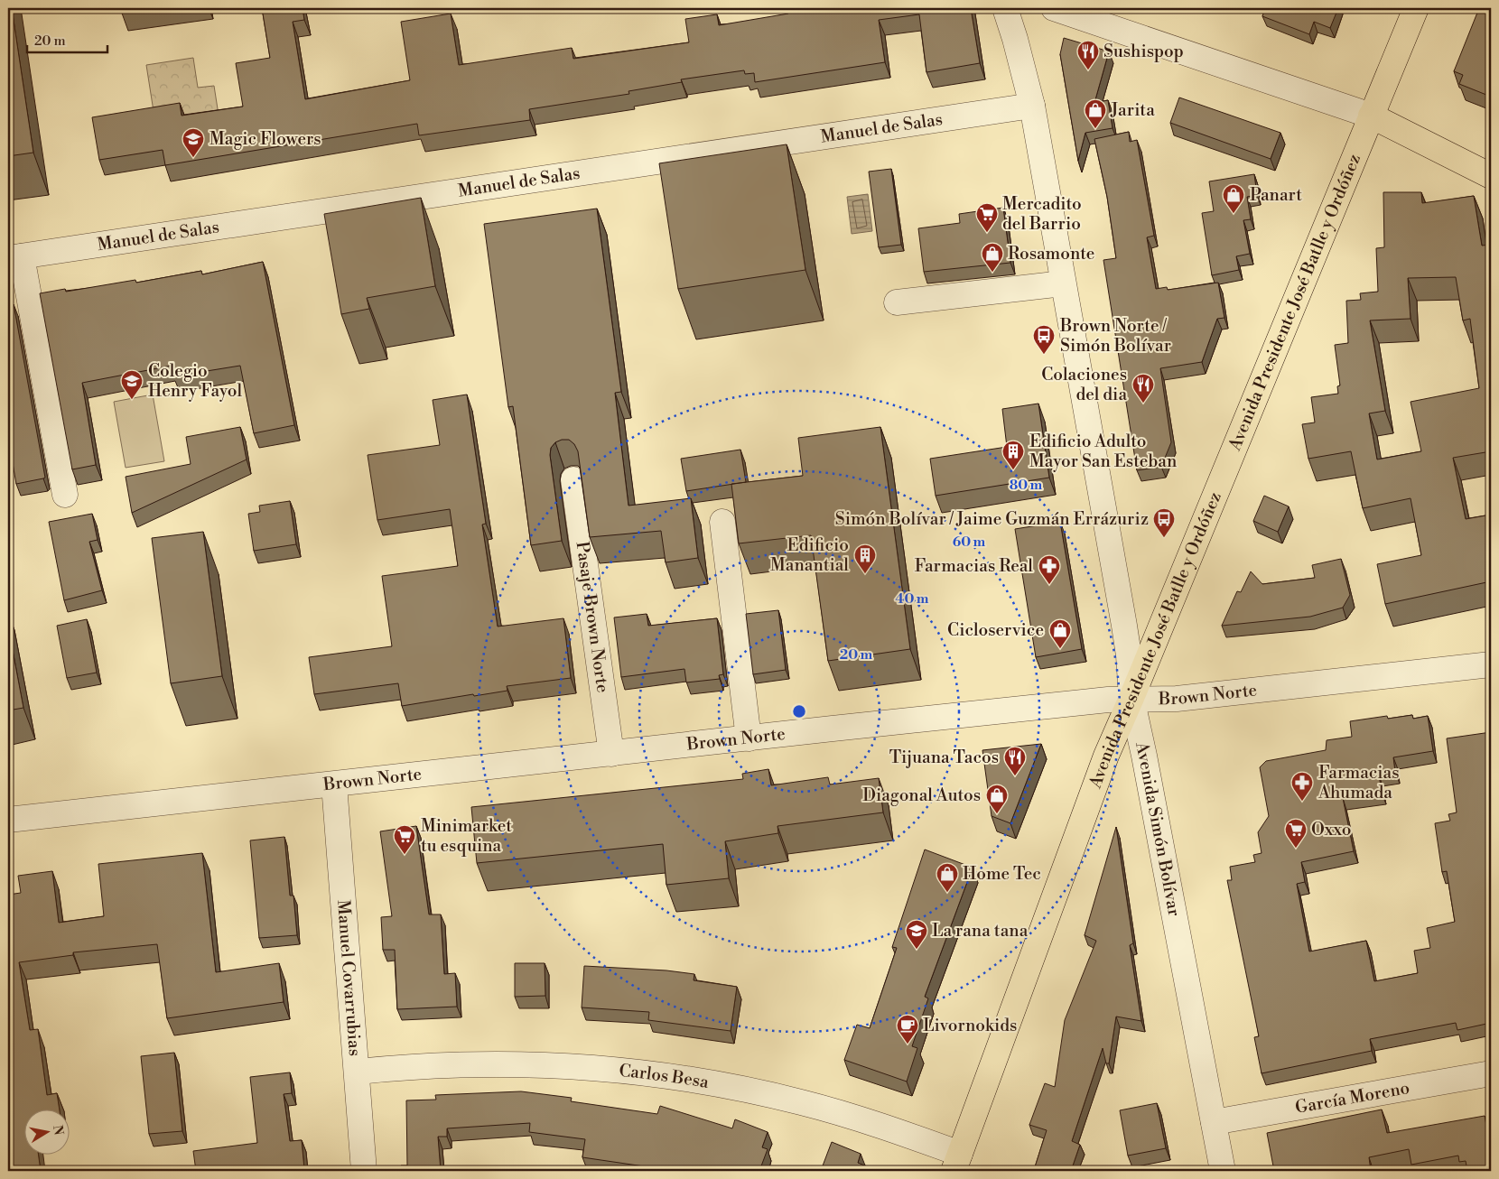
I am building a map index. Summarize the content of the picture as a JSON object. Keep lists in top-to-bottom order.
{
  "streets": {
    "main road": ["Avenida Presidente José Batlle y Ordóñez"],
    "street": [
      "Manuel de Salas",
      "Pasaje Brown Norte",
      "Brown Norte",
      "Avenida Simón Bolívar",
      "Manuel Covarrubias",
      "Carlos Besa",
      "García Moreno"
    ]
  },
  "crossings": [
    ["Manuel de Salas", "Avenida Simón Bolívar"],
    ["Avenida Presidente José Batlle y Ordóñez", "Brown Norte"],
    ["Avenida Presidente José Batlle y Ordóñez", "Avenida Simón Bolívar"],
    ["Avenida Presidente José Batlle y Ordóñez", "Carlos Besa"],
    ["Pasaje Brown Norte", "Brown Norte"],
    ["Brown Norte", "Avenida Simón Bolívar"],
    ["Brown Norte", "Manuel Covarrubias"],
    ["Avenida Simón Bolívar", "García Moreno"],
    ["Manuel Covarrubias", "Carlos Besa"]
  ],
  "places": {
    "restaurant": ["Sushispop", "Colaciones del dia", "Tijuana Tacos"],
    "shop": [
      "Jarita",
      "Panart",
      "Rosamonte",
      "Cicloservice",
      "Diagonal Autos",
      "Home Tec"
    ],
    "school or university": ["Magic Flowers", "Colegio Henry Fayol", "La rana tana"],
    "supermarket": ["Mercadito del Barrio", "Oxxo", "Minimarket tu esquina"],
    "bus stop": ["Brown Norte / Simón Bolívar", "Simón Bolívar / Jaime Guzmán Errázuriz"],
    "building": ["Edificio Adulto Mayor San Esteban", "Edificio Manantial"],
    "pharmacy": ["Farmacias Real", "Farmacias Ahumada"],
    "cafe": ["Livornokids"]
  },
  "scale_bar": "20 m",
  "north": "right",
  "rings": [
    "80 m",
    "60 m",
    "40 m",
    "20 m"
  ]
}
